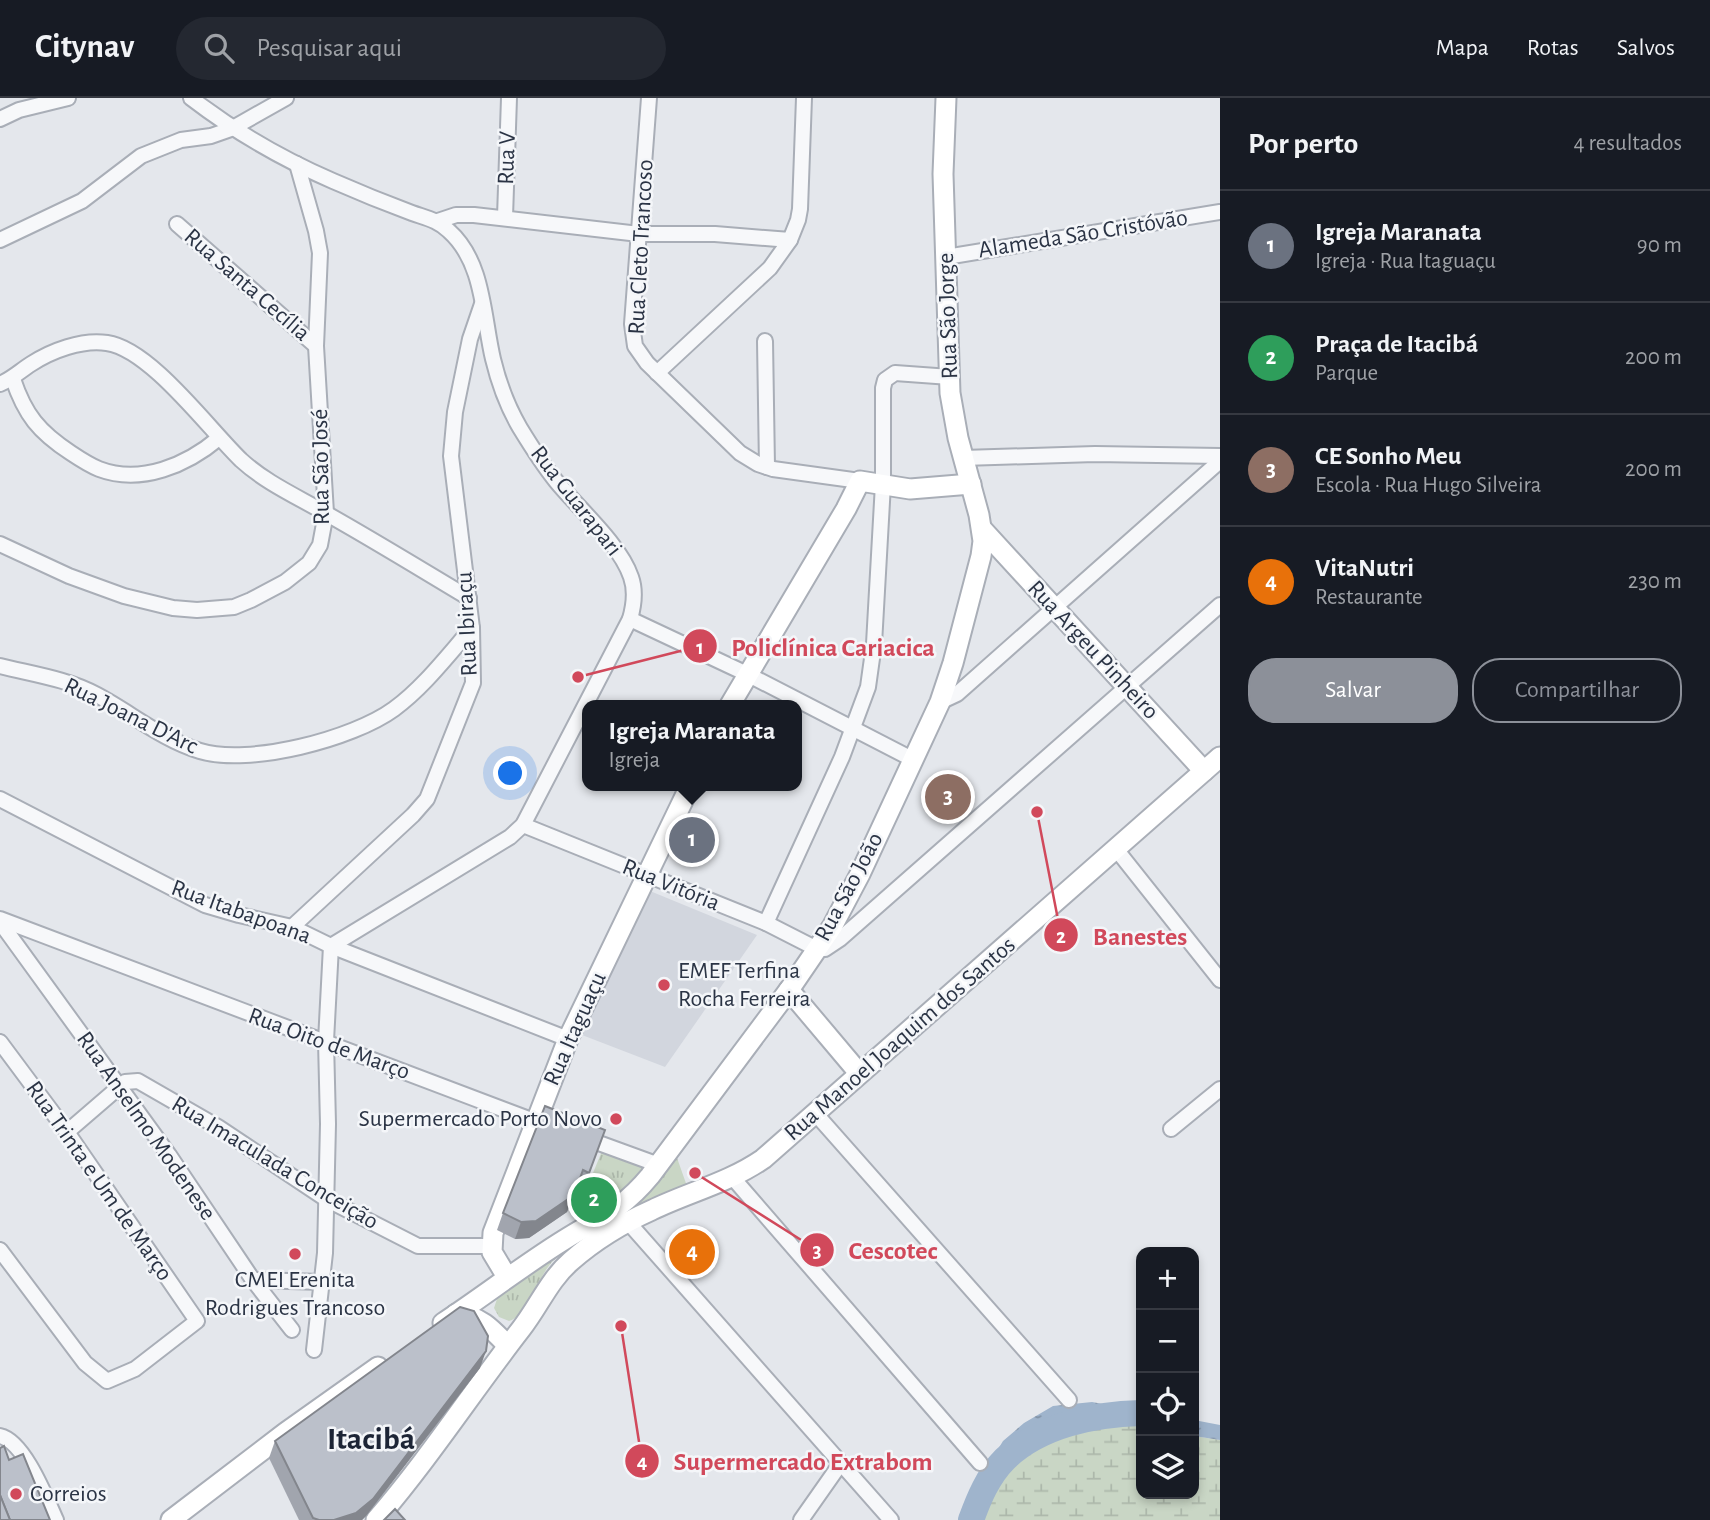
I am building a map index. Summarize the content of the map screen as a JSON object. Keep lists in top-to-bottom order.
{
  "streets": {
    "main road": [
      "Rua Cleto Trancoso",
      "Rua São Jorge",
      "Rua Argeu Pinheiro",
      "Rua São João",
      "Rua Itaguaçu",
      "Rua Manoel Joaquim dos Santos"
    ],
    "street": [
      "Rua V",
      "Alameda São Cristóvão",
      "Rua Santa Cecília",
      "Rua São José",
      "Rua Guarapari",
      "Rua Ibiraçu",
      "Rua Joana D'Arc",
      "Rua Vitória",
      "Rua Itabapoana",
      "Rua Oito de Março",
      "Rua Anselmo Modenese",
      "Rua Imaculada Conceição",
      "Rua Trinta e Um de Março"
    ]
  },
  "crossings": [
    ["Alameda São Cristóvão", "Rua São Jorge"],
    ["Rua Cleto Trancoso", "Rua São Jorge"],
    ["Rua Santa Cecília", "Rua São José"],
    ["Rua São Jorge", "Rua Argeu Pinheiro"],
    ["Rua São Jorge", "Rua São João"],
    ["Rua São José", "Rua Guarapari"],
    ["Rua Guarapari", "Rua Ibiraçu"],
    ["Rua Guarapari", "Rua Vitória"],
    ["Rua Guarapari", "Rua Itabapoana"],
    ["Rua Ibiraçu", "Rua Joana D'Arc"],
    ["Rua Ibiraçu", "Rua Itabapoana"],
    ["Rua Argeu Pinheiro", "Rua São João"],
    ["Rua Argeu Pinheiro", "Rua Manoel Joaquim dos Santos"],
    ["Rua Vitória", "Rua São João"],
    ["Rua Vitória", "Rua Itaguaçu"],
    ["Rua Itabapoana", "Rua Itaguaçu"],
    ["Rua Itaguaçu", "Rua Oito de Março"],
    ["Rua Itaguaçu", "Rua Imaculada Conceição"],
    ["Rua Oito de Março", "Rua Anselmo Modenese"],
    ["Rua Anselmo Modenese", "Rua Imaculada Conceição"]
  ],
  "districts": ["Itacibá"],
  "places": [
    "Policlínica Cariacica",
    "Banestes",
    "EMEF Terfina Rocha Ferreira",
    "Supermercado Porto Novo",
    "Cescotec",
    "CMEI Erenita Rodrigues Trancoso",
    "Supermercado Extrabom",
    "Correios"
  ],
  "page": {
    "header": "Citynav",
    "search": "Pesquisar aqui",
    "nav": ["Mapa", "Rotas", "Salvos"],
    "heading": ["Por perto", "4 resultados"],
    "list": [
      {
        "mark": "1",
        "name": "Igreja Maranata",
        "note": "Igreja · Rua Itaguaçu",
        "value": "90 m"
      },
      {
        "mark": "2",
        "name": "Praça de Itacibá",
        "note": "Parque",
        "value": "200 m"
      },
      {
        "mark": "3",
        "name": "CE Sonho Meu",
        "note": "Escola · Rua Hugo Silveira",
        "value": "200 m"
      },
      {
        "mark": "4",
        "name": "VitaNutri",
        "note": "Restaurante",
        "value": "230 m"
      }
    ],
    "buttons": ["Salvar", "Compartilhar"],
    "popup": ["Igreja Maranata", "Igreja"],
    "pins": [
      "3",
      "1",
      "2",
      "4"
    ],
    "map_buttons": ["+", "−"]
  }
}
